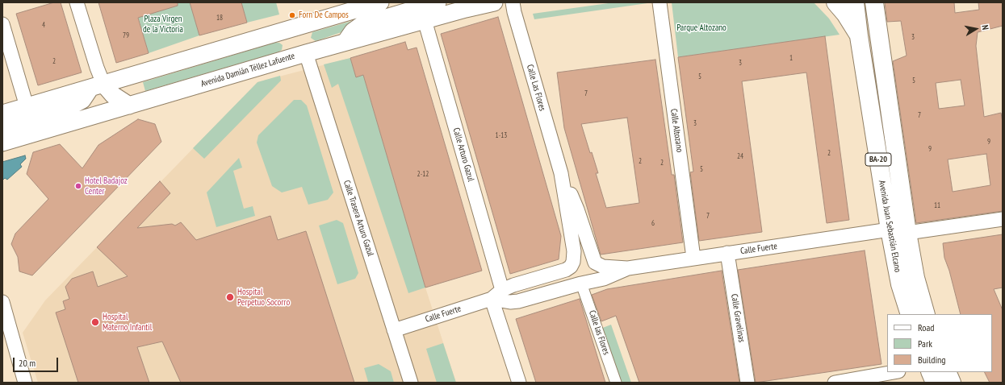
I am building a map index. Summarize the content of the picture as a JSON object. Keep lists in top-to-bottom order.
{
  "streets": {
    "highway": ["BA-20", "Avenida Juan Sebastián Elcano"],
    "street": [
      "Avenida Damián Téllez Lafuente",
      "Calle Las Flores",
      "Calle Altozano",
      "Calle Arturo Gazul",
      "Calle Trasera Arturo Gazul",
      "Calle Fuerte",
      "Calle Gravelinas",
      "Calle las Flores"
    ]
  },
  "crossings": [
    ["Avenida Damián Téllez Lafuente", "Calle Arturo Gazul"],
    ["Avenida Damián Téllez Lafuente", "Calle Trasera Arturo Gazul"],
    ["Calle Las Flores", "Calle Fuerte"],
    ["Calle Altozano", "Calle Fuerte"],
    ["Calle Arturo Gazul", "Calle Fuerte"],
    ["Calle Trasera Arturo Gazul", "Calle Fuerte"],
    ["Avenida Juan Sebastián Elcano", "Calle Fuerte"],
    ["Calle Fuerte", "Calle Gravelinas"],
    ["Calle Fuerte", "Calle las Flores"]
  ],
  "parks": ["Plaza Virgen de la Victoria", "Parque Altozano"],
  "places": [
    "Forn De Campos",
    "Hotel Badajoz Center",
    "Hospital Perpetuo Socorro",
    "Hospital Materno Infantil"
  ],
  "house_numbers": [
    "18",
    "4",
    "79",
    "3",
    "1",
    "2",
    "3",
    "5",
    "5",
    "7",
    "7",
    "3",
    "1-13",
    "9",
    "9",
    "2",
    "24",
    "2",
    "2",
    "5",
    "2-12",
    "11",
    "7",
    "6"
  ],
  "legend": ["Road", "Park", "Building"],
  "scale_bar": "20 m",
  "north": "right"
}
